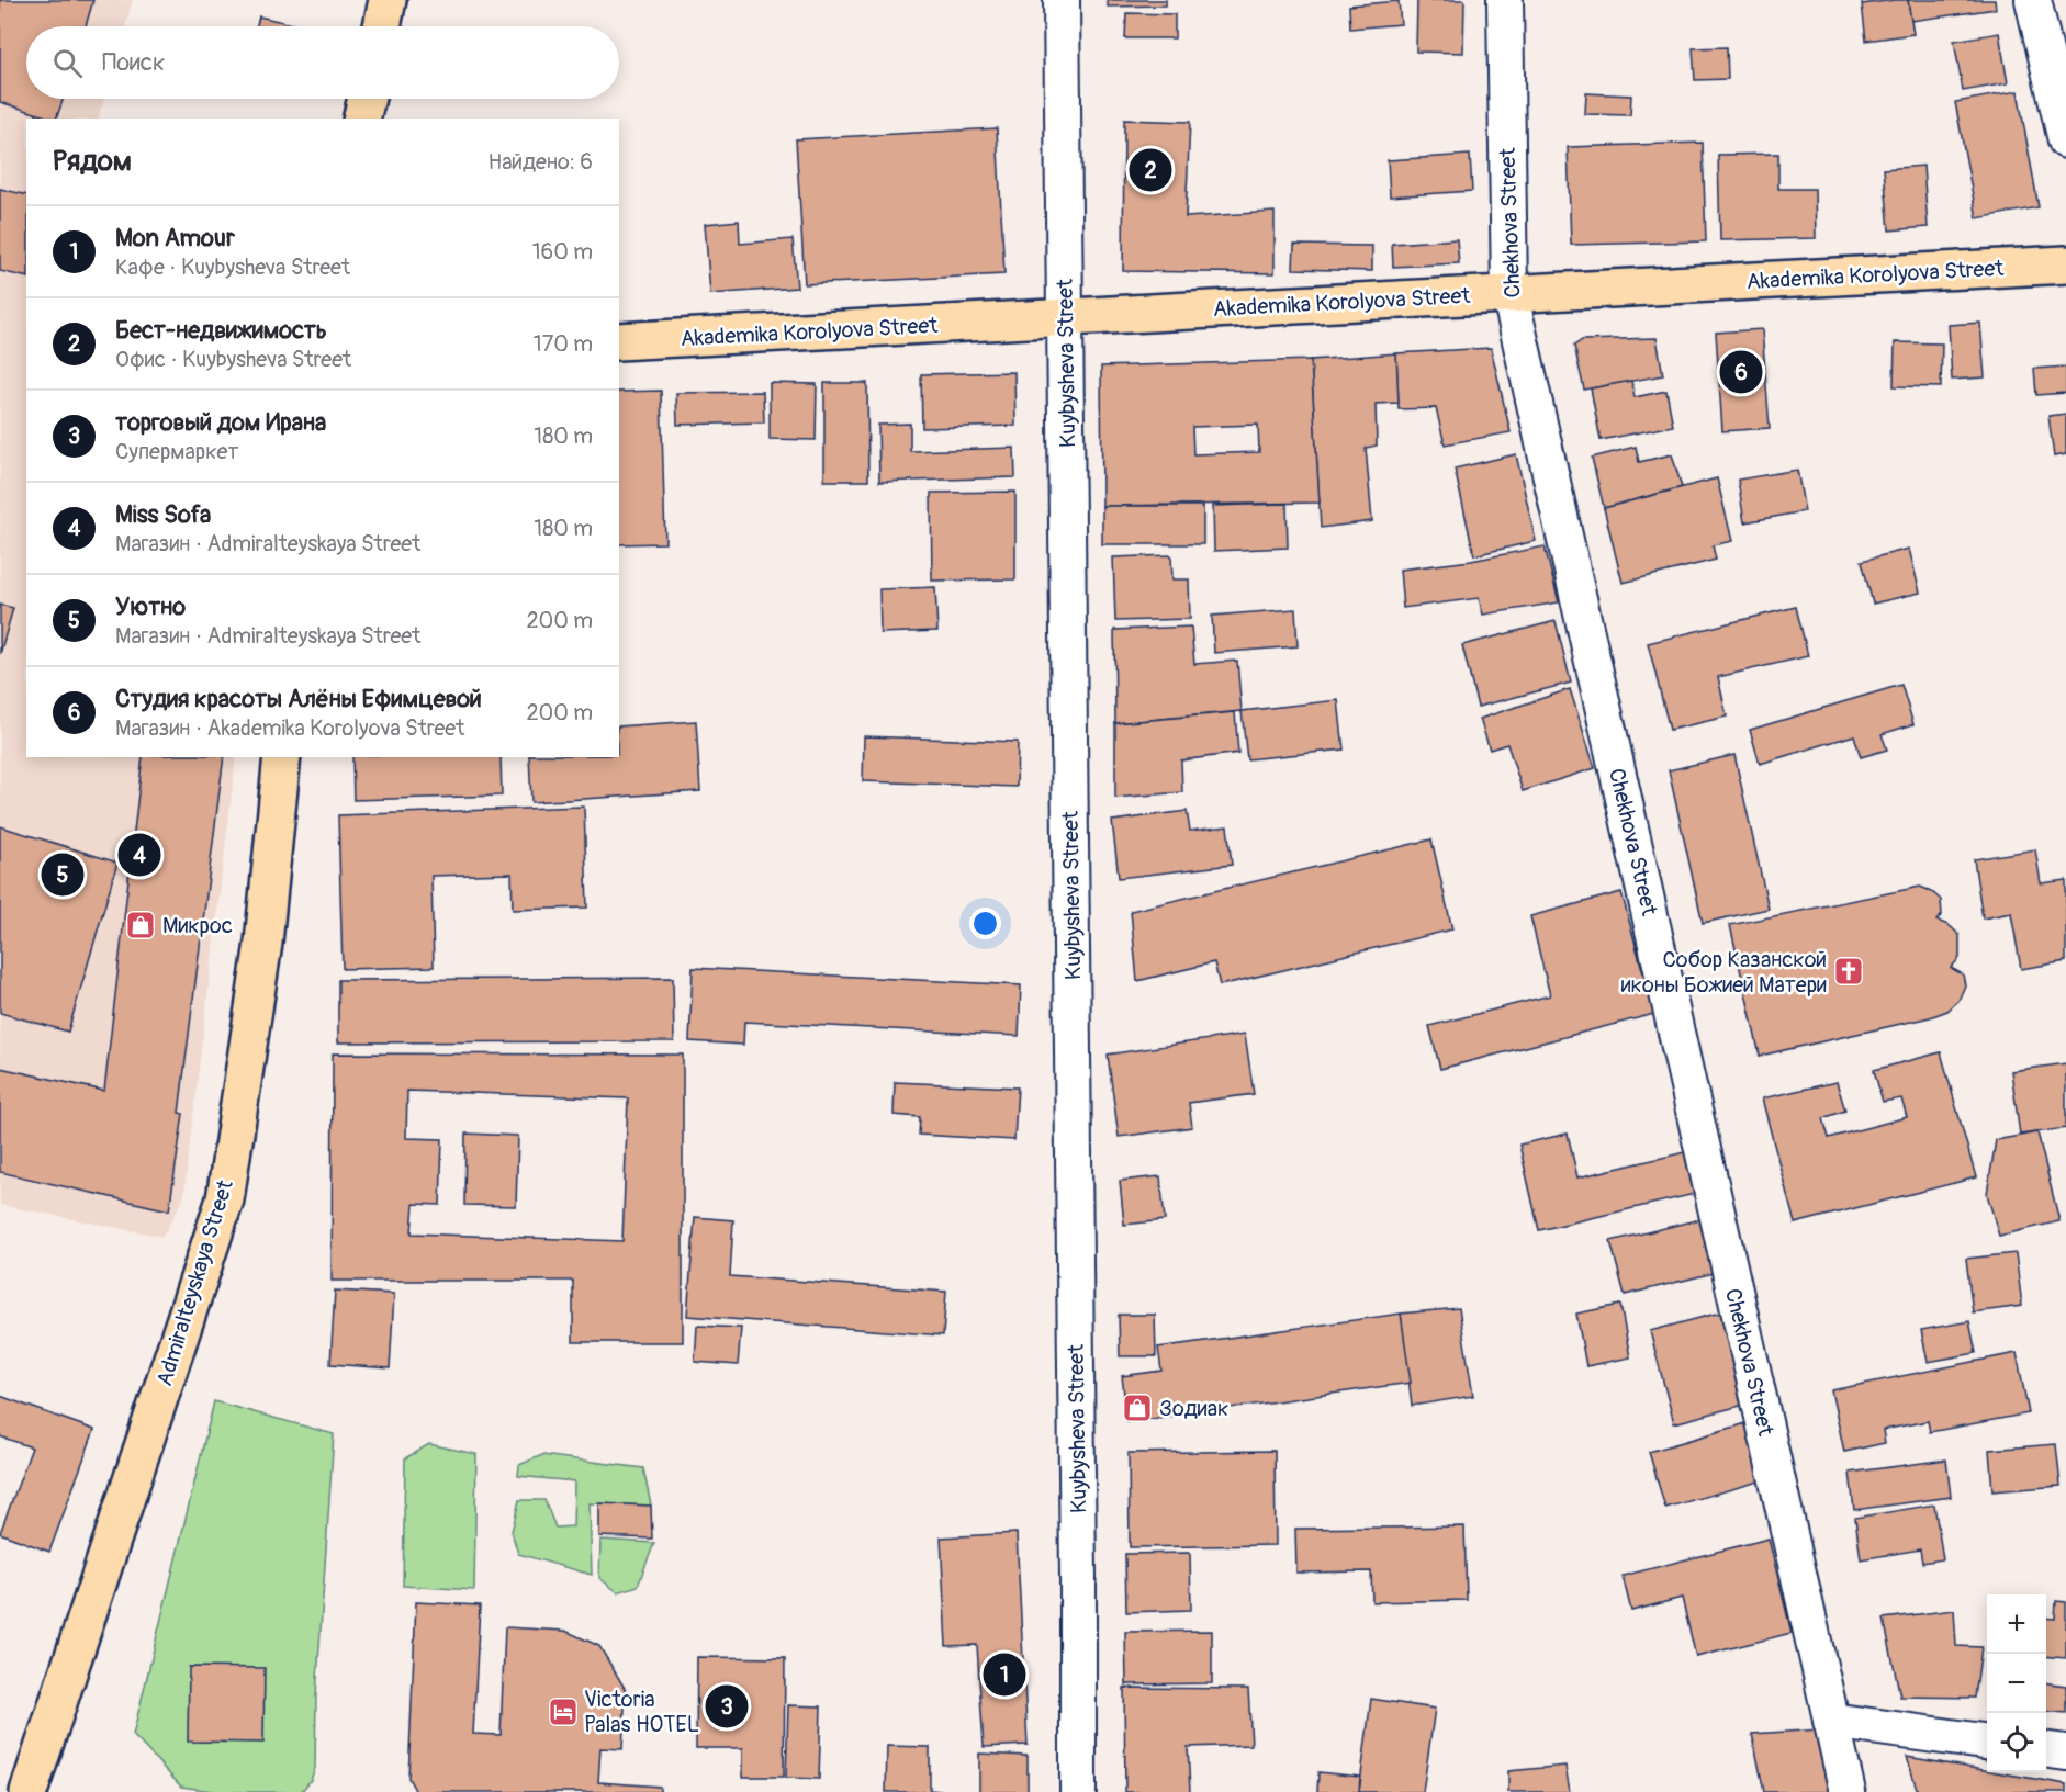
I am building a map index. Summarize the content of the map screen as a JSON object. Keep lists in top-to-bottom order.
{
  "streets": {
    "main road": ["Akademika Korolyova Street", "Admiralteyskaya Street"],
    "street": ["Chekhova Street", "Kuybysheva Street"]
  },
  "crossings": [
    ["Chekhova Street", "Akademika Korolyova Street"],
    ["Akademika Korolyova Street", "Kuybysheva Street"]
  ],
  "places": {
    "shop": ["Микрос", "Зодиак"],
    "church": ["Собор Казанской иконы Божией Матери"],
    "hotel": ["Victoria Palas HOTEL"]
  },
  "page": {
    "search": "Поиск",
    "heading": ["Рядом", "Найдено: 6"],
    "pins": [
      "2",
      "6",
      "4",
      "5",
      "1",
      "3"
    ],
    "list": [
      {
        "mark": "1",
        "name": "Mon Amour",
        "note": "Кафе · Kuybysheva Street",
        "value": "160 m"
      },
      {
        "mark": "2",
        "name": "Бест-недвижимость",
        "note": "Офис · Kuybysheva Street",
        "value": "170 m"
      },
      {
        "mark": "3",
        "name": "торговый дом Ирана",
        "note": "Супермаркет",
        "value": "180 m"
      },
      {
        "mark": "4",
        "name": "Miss Sofa",
        "note": "Магазин · Admiralteyskaya Street",
        "value": "180 m"
      },
      {
        "mark": "5",
        "name": "Уютно",
        "note": "Магазин · Admiralteyskaya Street",
        "value": "200 m"
      },
      {
        "mark": "6",
        "name": "Студия красоты Алёны Ефимцевой",
        "note": "Магазин · Akademika Korolyova Street",
        "value": "200 m"
      }
    ],
    "map_buttons": ["+", "−"]
  }
}
